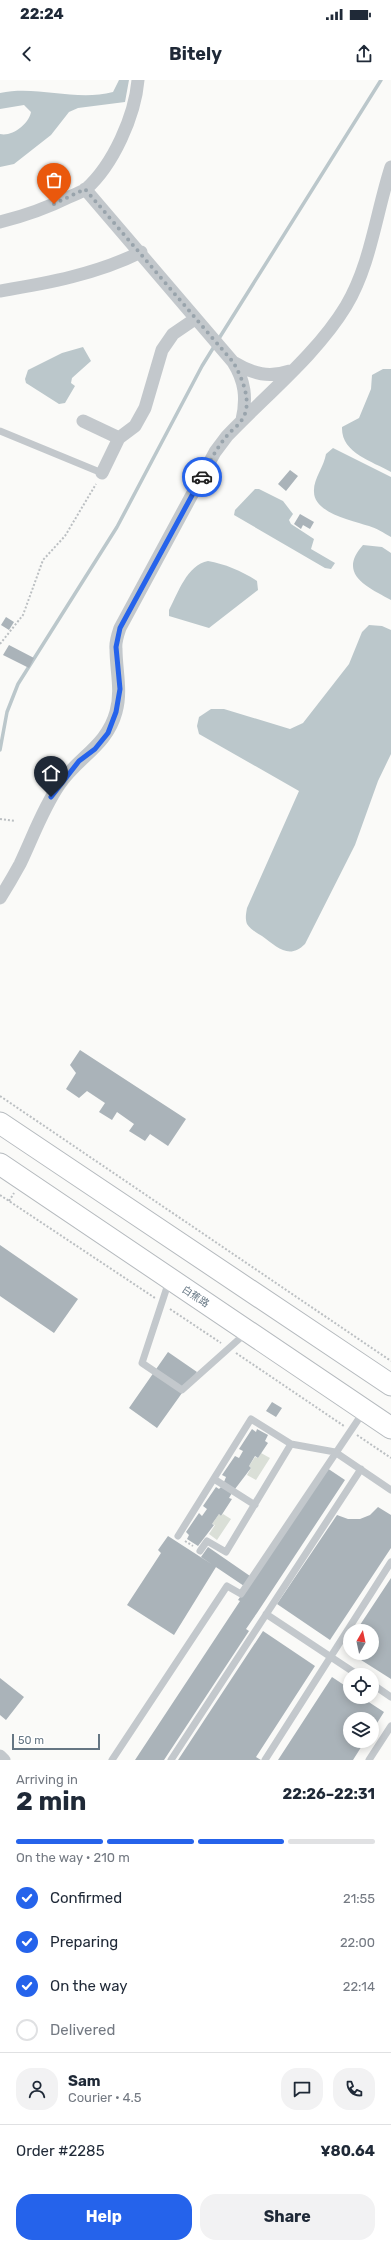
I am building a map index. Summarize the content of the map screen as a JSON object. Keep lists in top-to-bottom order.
{
  "streets": {
    "main road": ["白蕉路"]
  },
  "scale_bar": "50 m",
  "north": "top",
  "page": {
    "status": "22:24",
    "header": "Bitely",
    "scale": "50 m",
    "heading": ["2 min", "Arriving in", "22:26–22:31"],
    "panel": [
      "Sam",
      "Courier · 4.5",
      "Order #2285",
      "¥80.64"
    ],
    "bar": "On the way · 210 m",
    "list": [
      ["Confirmed", "21:55"],
      ["Preparing", "22:00"],
      ["On the way", "22:14"],
      "Delivered"
    ],
    "buttons": ["Help", "Share"]
  }
}
